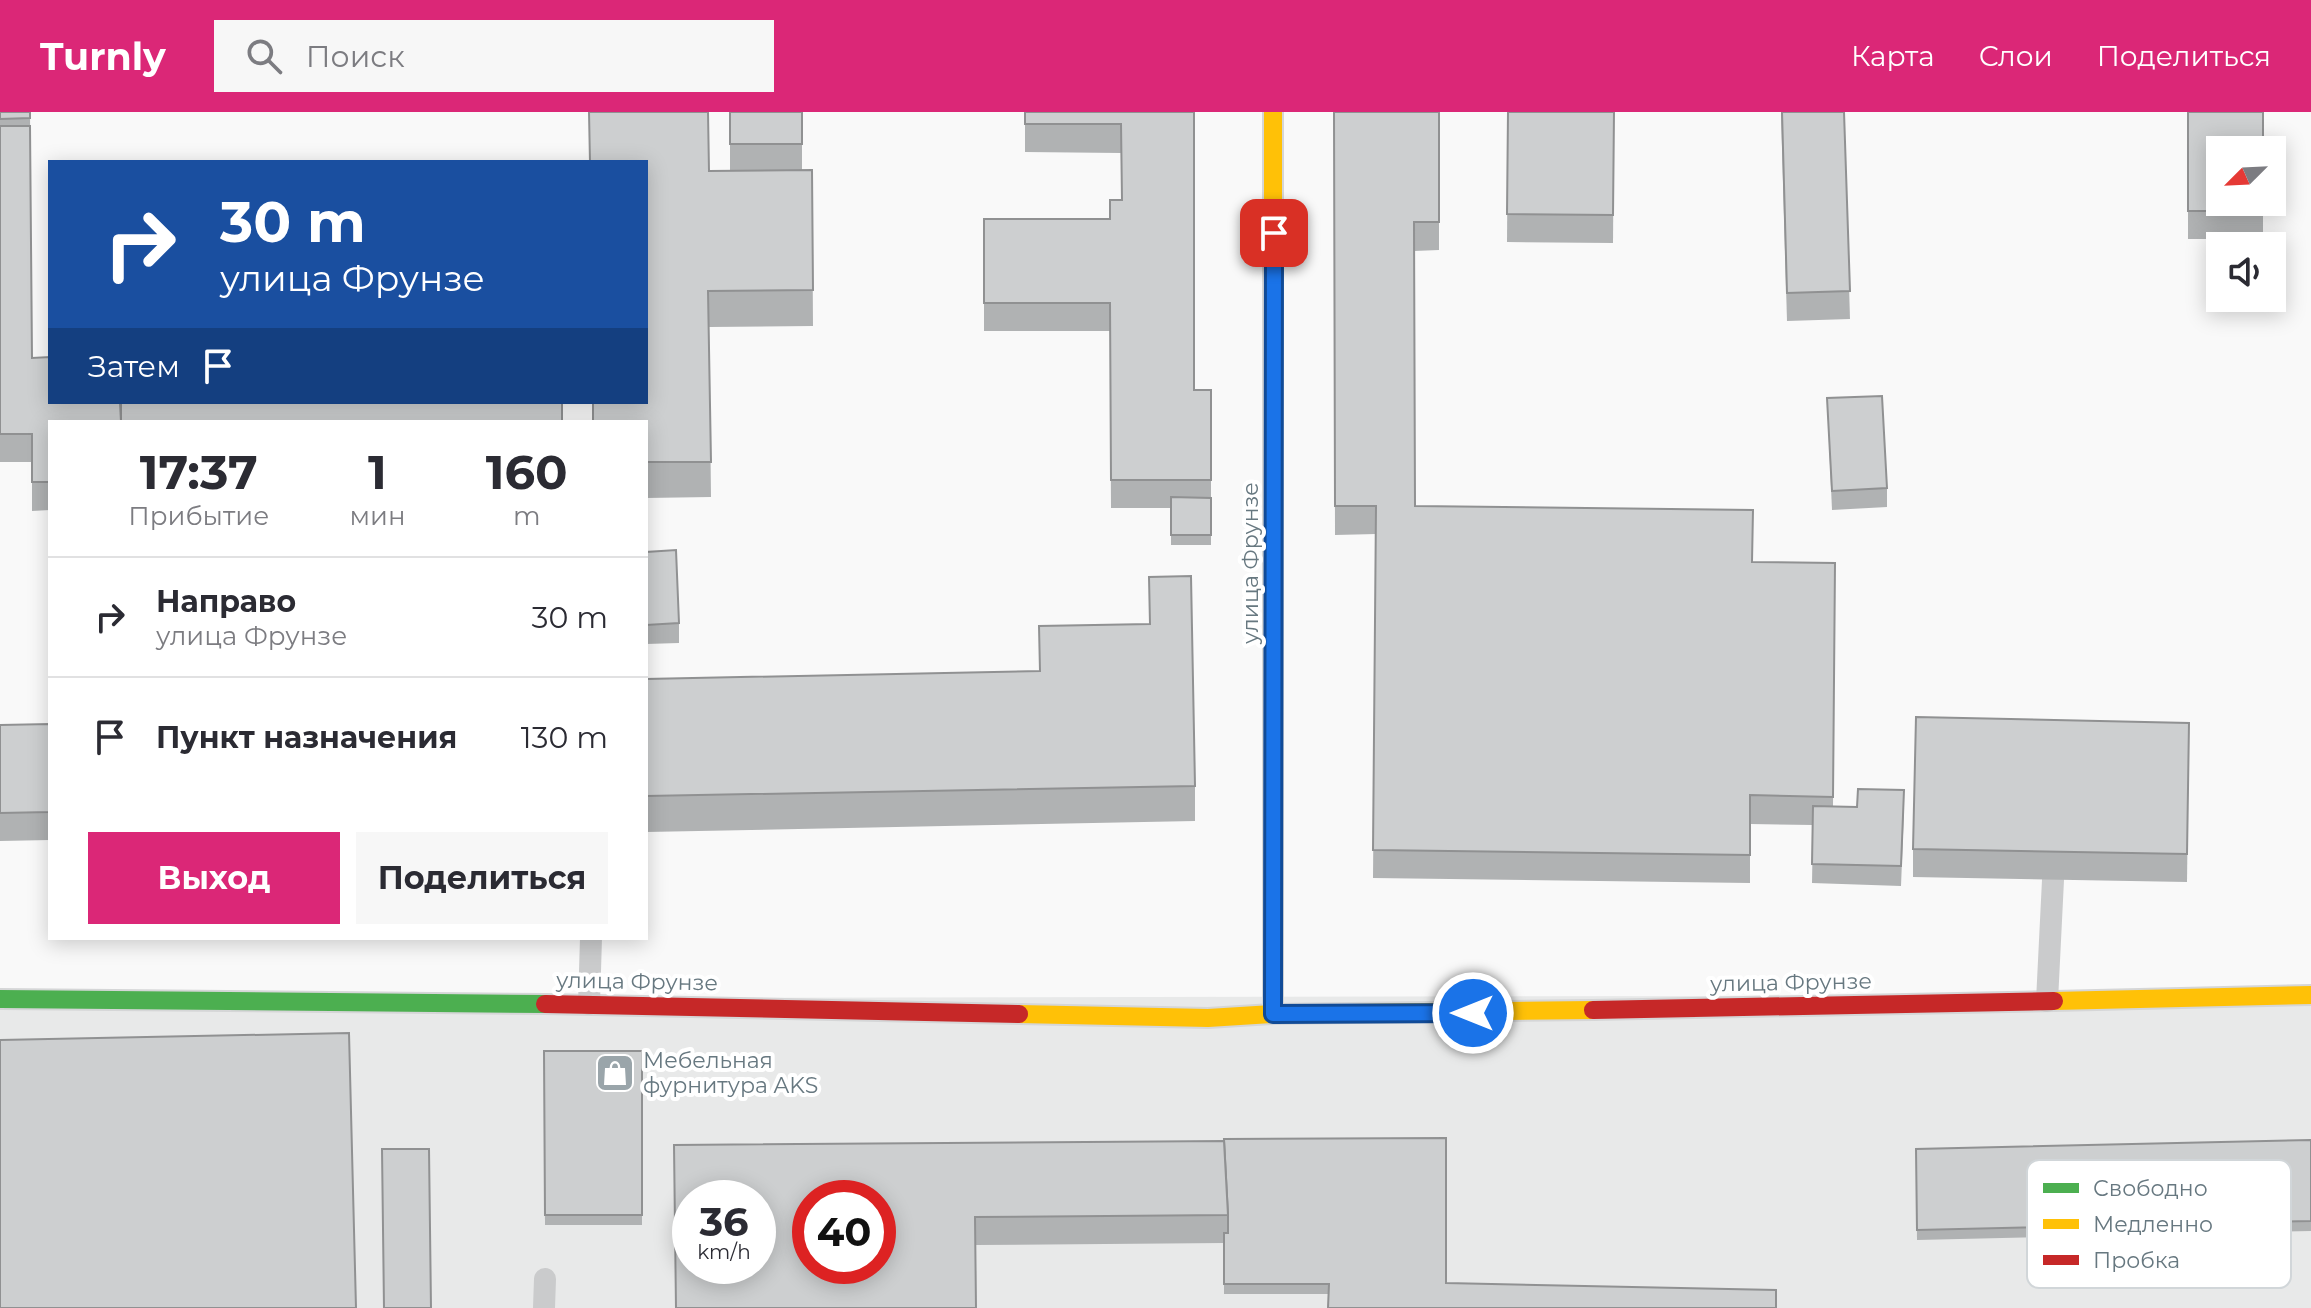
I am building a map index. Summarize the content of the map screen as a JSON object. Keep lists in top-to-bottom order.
{
  "streets": {
    "street": ["улица Фрунзе"]
  },
  "places": {
    "shop": ["Мебельная фурнитура AKS"]
  },
  "legend": ["Свободно", "Медленно", "Пробка"],
  "north": "bottom left",
  "page": {
    "header": "Turnly",
    "search": "Поиск",
    "nav": ["Карта", "Слои", "Поделиться"],
    "turn": ["30 m", "улица Фрунзе"],
    "then": "Затем",
    "eta": [
      "17:37",
      "Прибытие",
      "1",
      "мин",
      "160",
      "m"
    ],
    "list": [
      {
        "name": "Направо",
        "note": "улица Фрунзе",
        "value": "30 m"
      },
      {
        "name": "Пункт назначения",
        "value": "130 m"
      }
    ],
    "buttons": ["Выход", "Поделиться"],
    "speed": "36 km/h",
    "limit": "40"
  }
}
